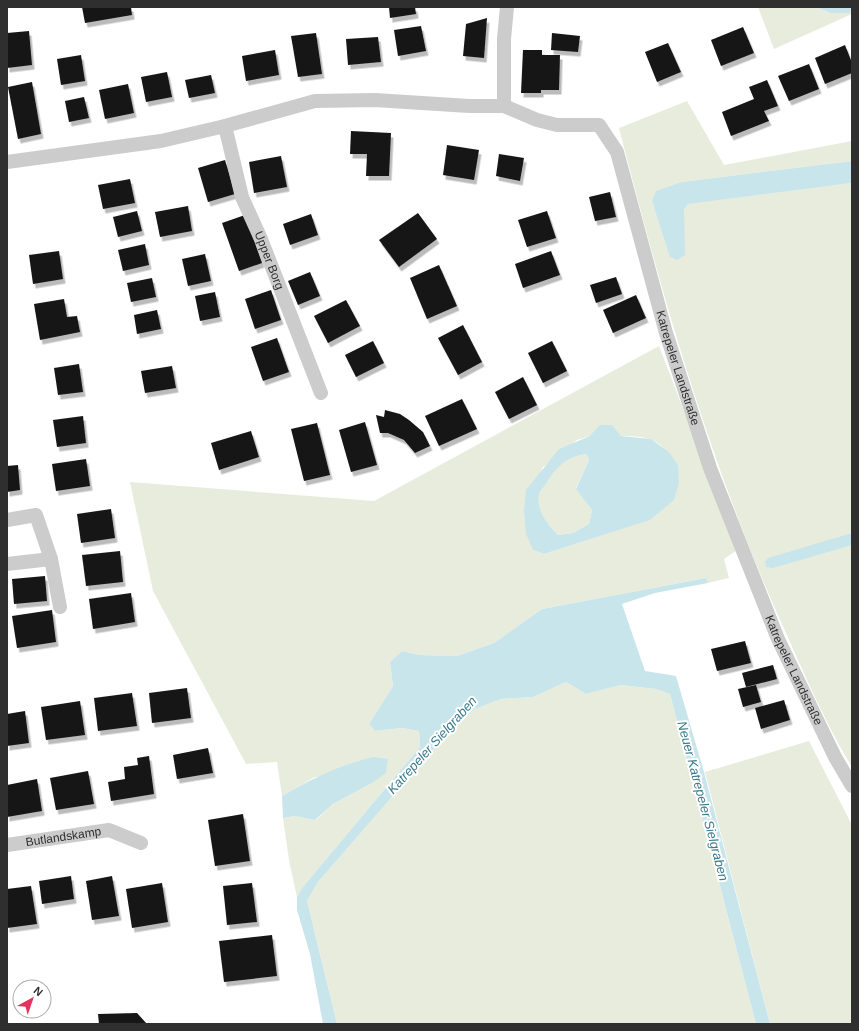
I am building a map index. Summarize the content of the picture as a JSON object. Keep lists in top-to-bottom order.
{
  "streets": {
    "street": ["Upper Borg", "Katrepeler Landstraße", "Butlandskamp"]
  },
  "water": ["Katrepeler Sielgraben", "Neuer Katrepeler Sielgraben"],
  "north": "top right"
}
